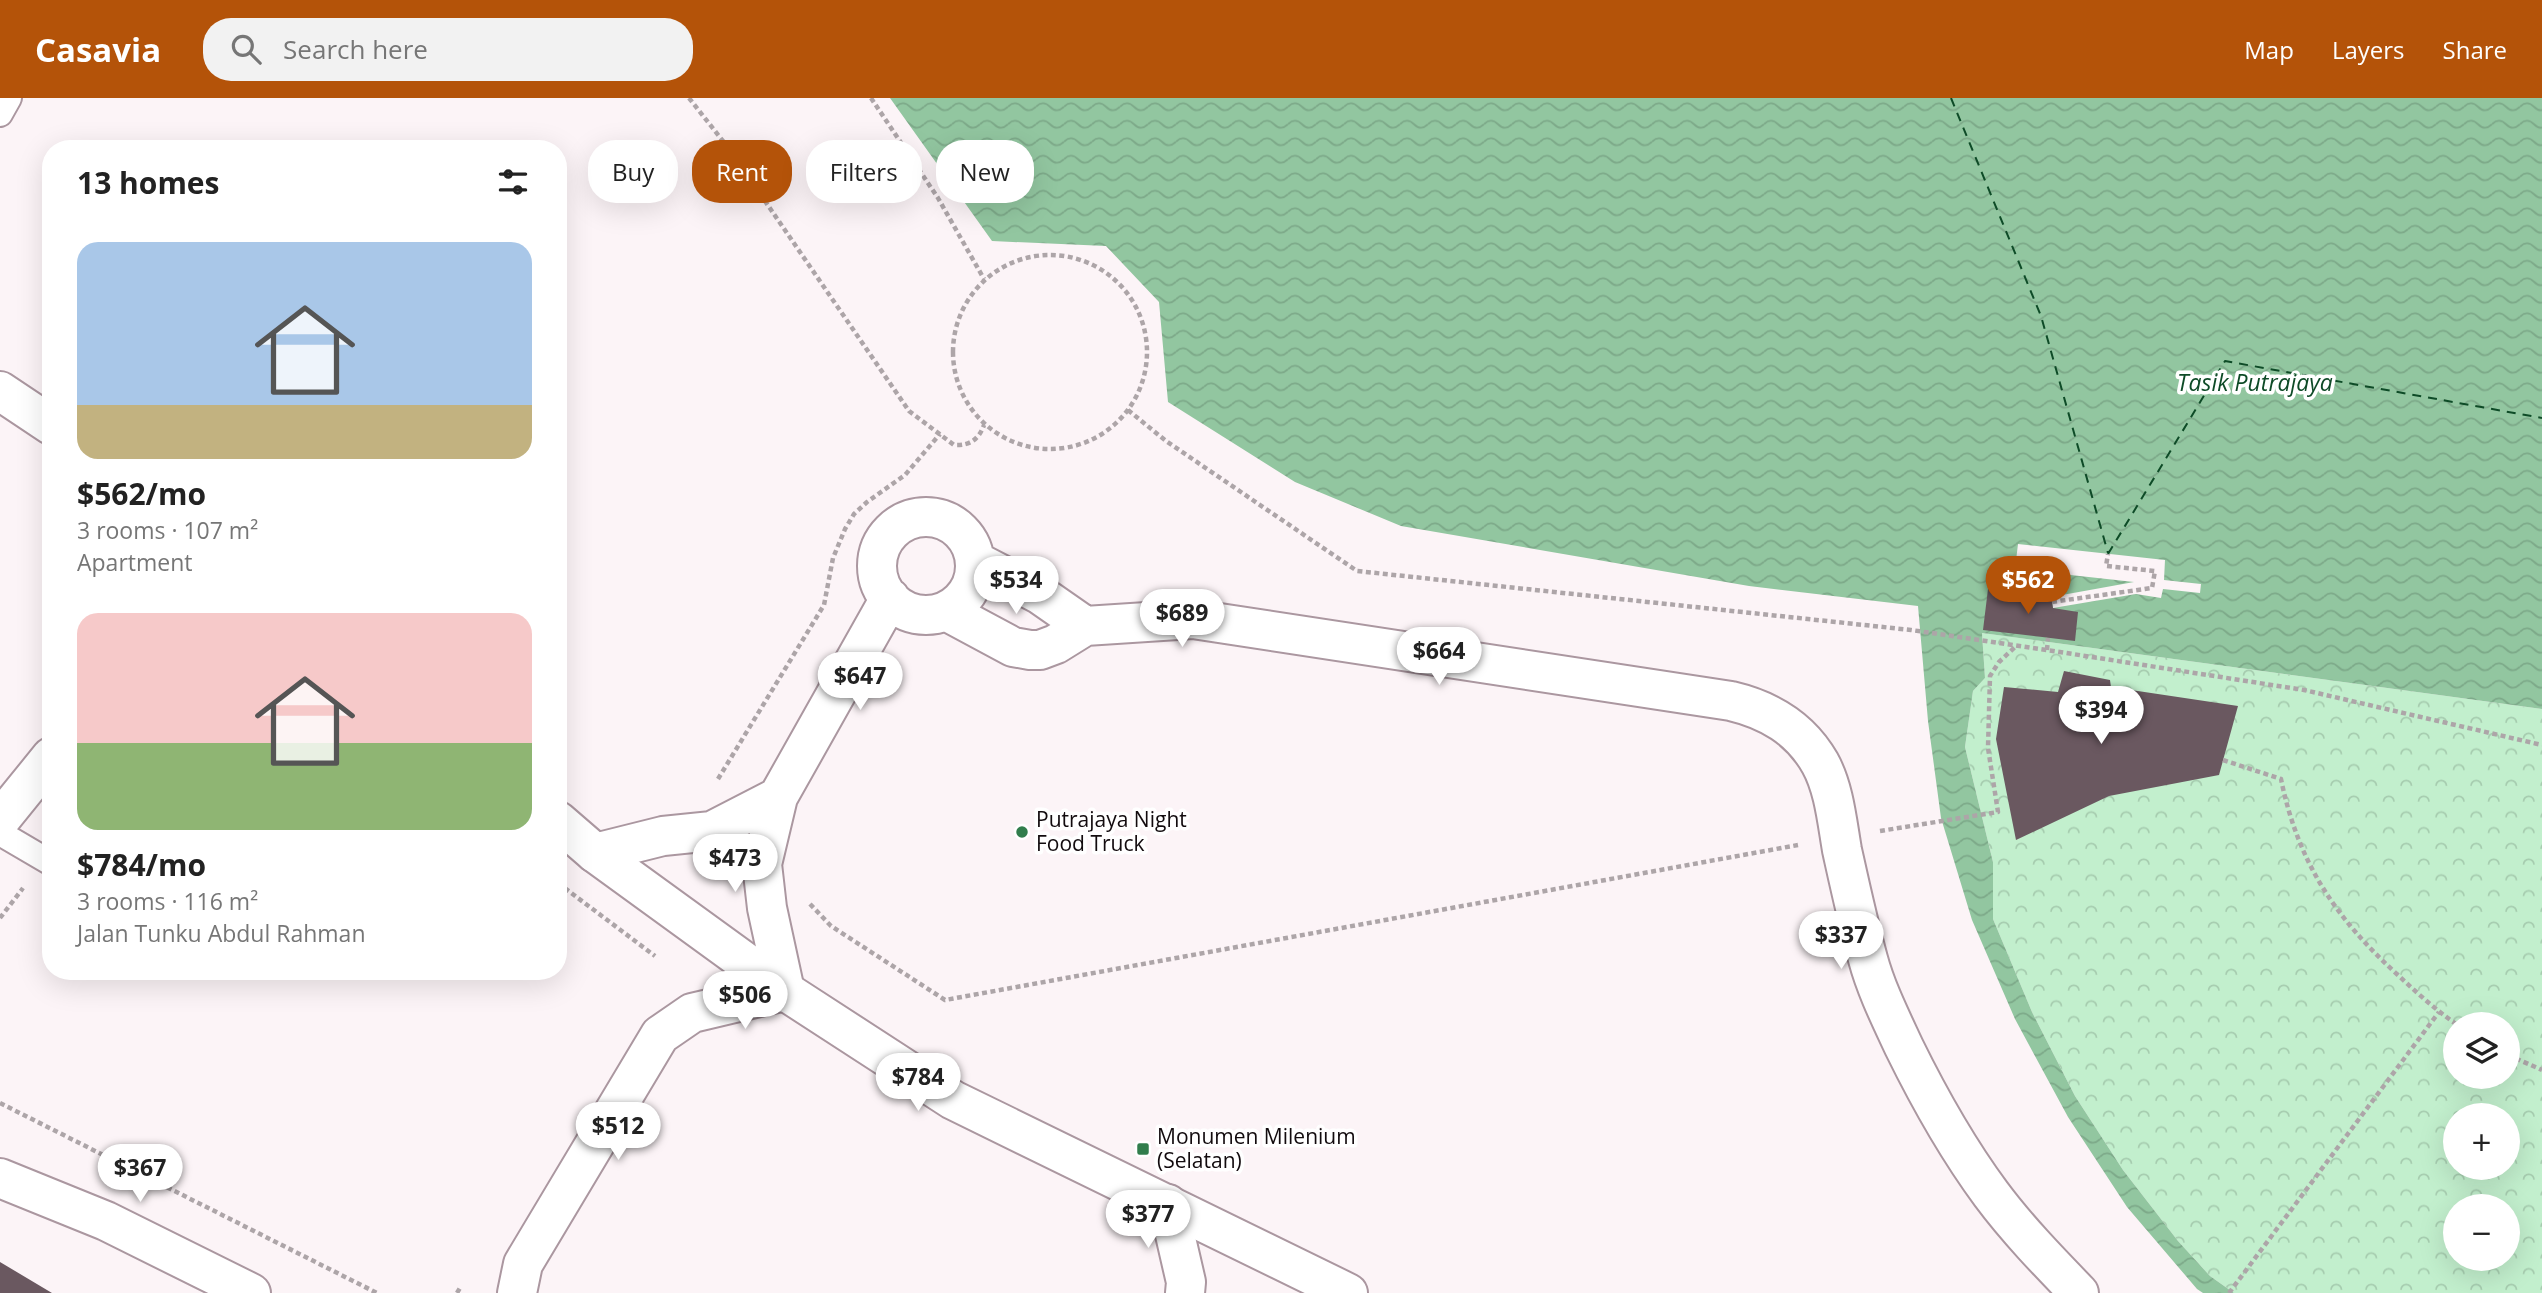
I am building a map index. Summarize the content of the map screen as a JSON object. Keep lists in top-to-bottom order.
{
  "water": ["Tasik Putrajaya"],
  "places": {
    "other": ["Putrajaya Night Food Truck"],
    "transit": ["Monumen Milenium (Selatan)"]
  },
  "page": {
    "header": "Casavia",
    "search": "Search here",
    "nav": ["Map", "Layers", "Share"],
    "chip": [
      "Buy",
      "Rent",
      "Filters",
      "New"
    ],
    "heading": "13 homes",
    "list": [
      {
        "name": "$562/mo",
        "note": "3 rooms · 107 m² · Apartment"
      },
      {
        "name": "$784/mo",
        "note": "3 rooms · 116 m² · Jalan Tunku Abdul Rahman"
      }
    ],
    "price": [
      "$534",
      "$562",
      "$689",
      "$664",
      "$647",
      "$394",
      "$473",
      "$337",
      "$506",
      "$784",
      "$512",
      "$367",
      "$377"
    ],
    "map_buttons": ["+", "−"]
  }
}
